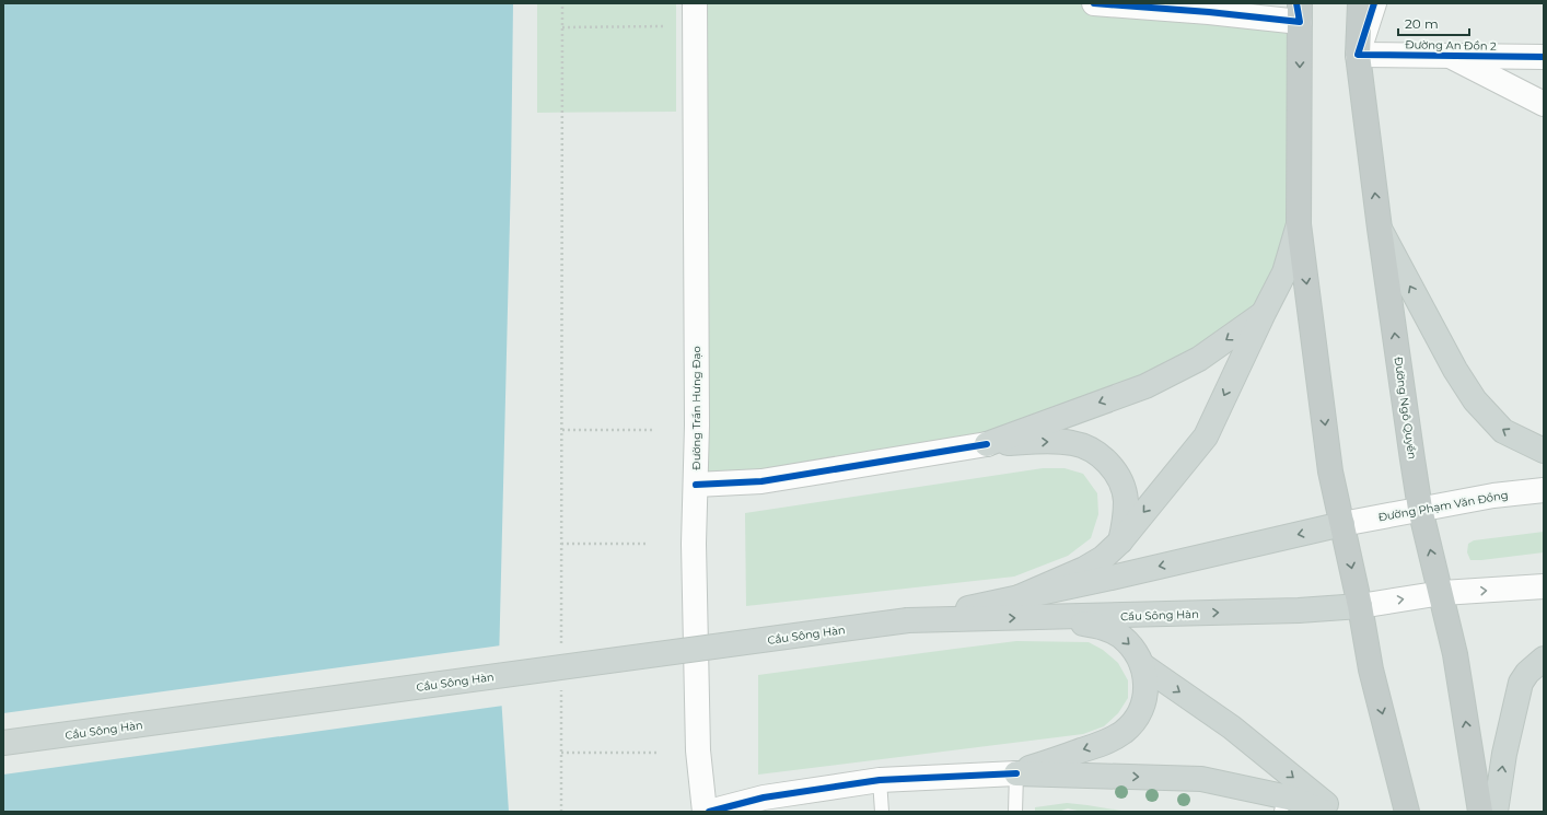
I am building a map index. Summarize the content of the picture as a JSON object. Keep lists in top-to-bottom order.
{
  "streets": {
    "highway": ["Đường Ngô Quyền"],
    "main road": [
      "Đường An Đồn 2",
      "Đường Trần Hưng Đạo",
      "Đường Phạm Văn Đồng",
      "Cầu Sông Hàn"
    ]
  },
  "crossings": [
    ["Đường An Đồn 2", "Đường Ngô Quyền"],
    ["Đường Ngô Quyền", "Đường Phạm Văn Đồng"],
    ["Đường Phạm Văn Đồng", "Cầu Sông Hàn"]
  ],
  "one_way": ["Đường Ngô Quyền"],
  "scale_bar": "20 m"
}
